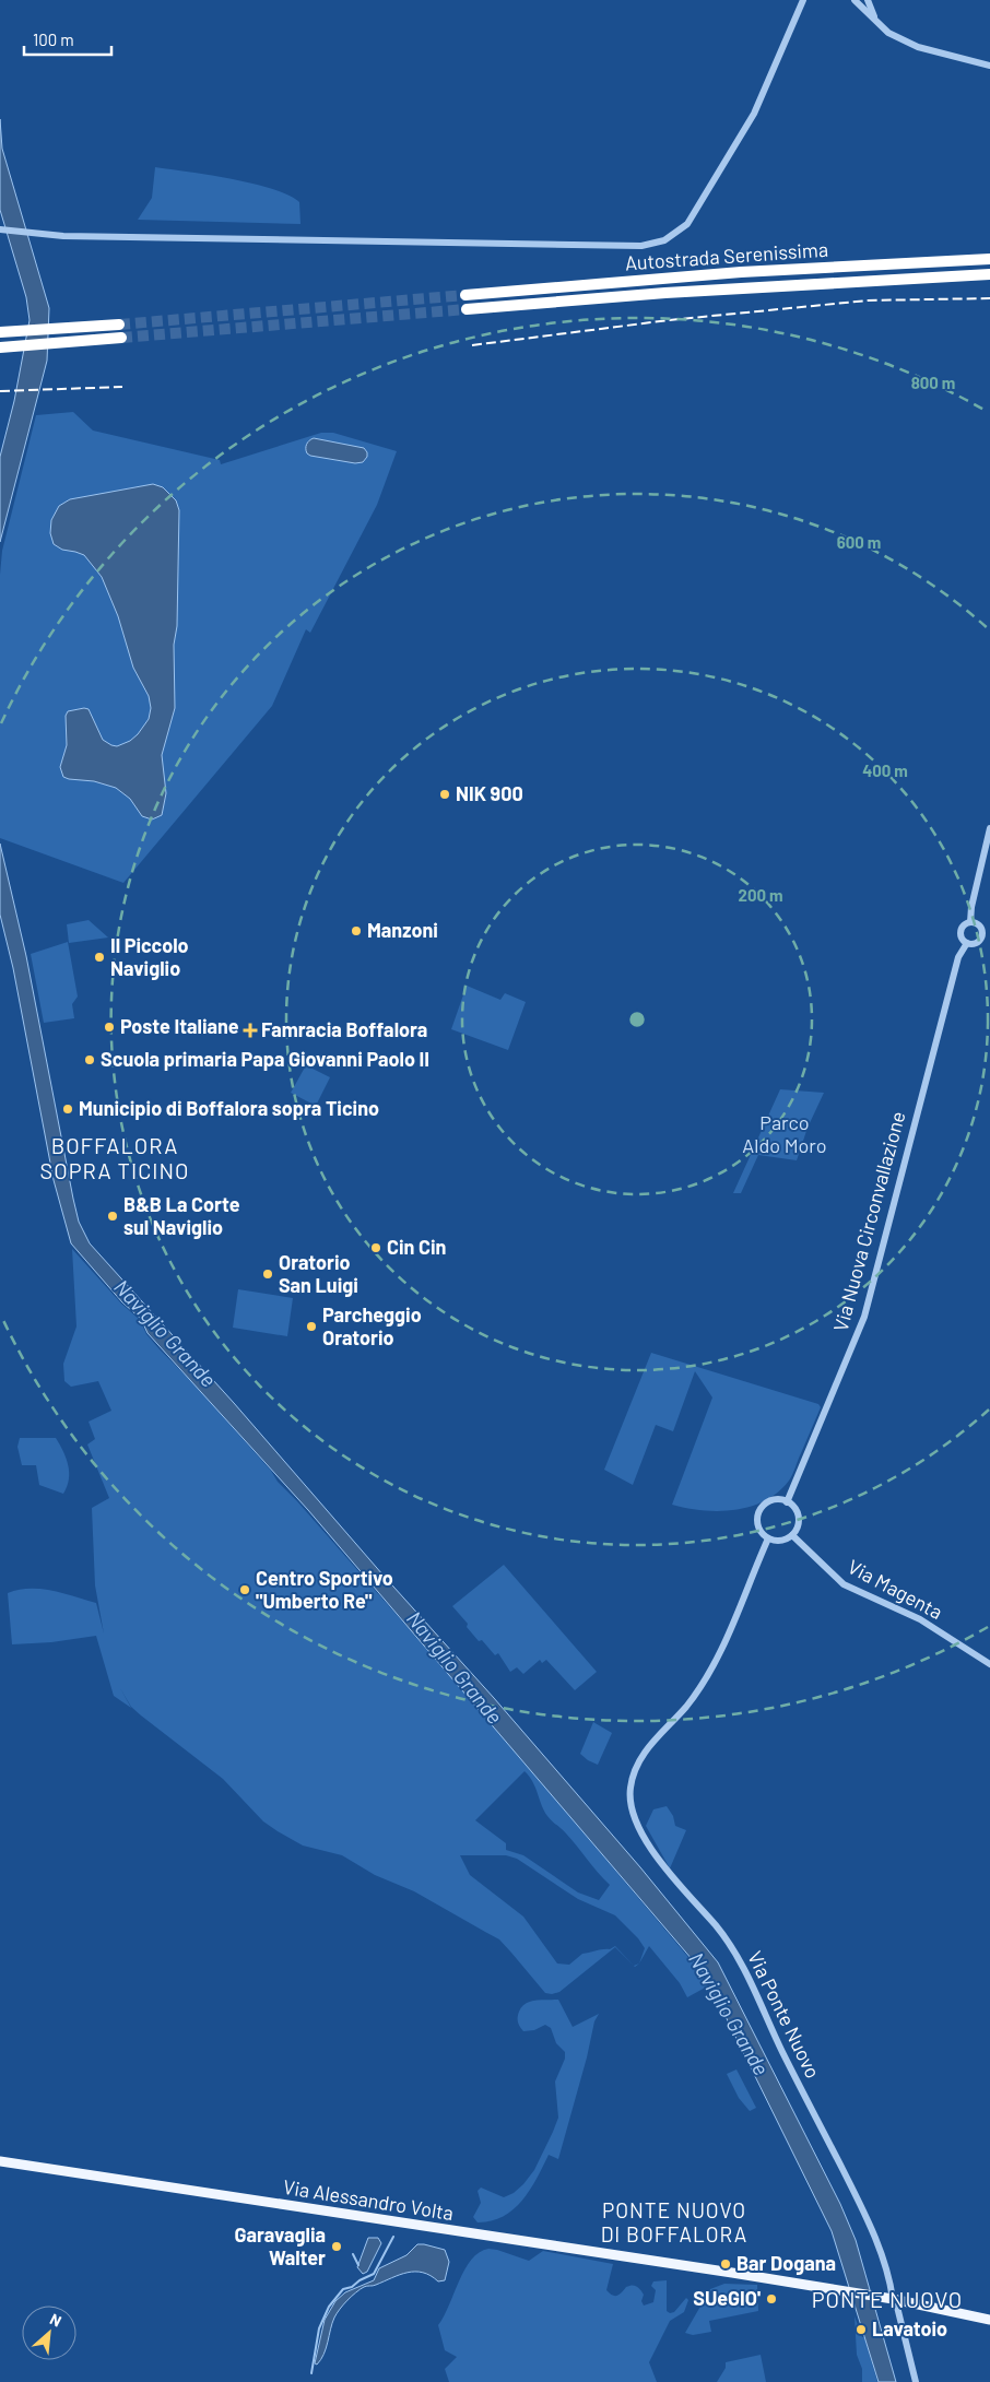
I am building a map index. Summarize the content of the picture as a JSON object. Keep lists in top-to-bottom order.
{
  "streets": {
    "highway": ["Autostrada Serenissima"],
    "main road": ["Via Alessandro Volta"],
    "street": ["Via Nuova Circonvallazione", "Via Magenta", "Via Ponte Nuovo"]
  },
  "crossings": [
    ["Via Nuova Circonvallazione", "Via Magenta"],
    ["Via Nuova Circonvallazione", "Via Ponte Nuovo"],
    ["Via Magenta", "Via Ponte Nuovo"],
    ["Via Ponte Nuovo", "Via Alessandro Volta"]
  ],
  "districts": ["BOFFALORA SOPRA TICINO", "PONTE NUOVO DI BOFFALORA", "PONTE NUOVO"],
  "water": ["Naviglio Grande"],
  "parks": ["Parco Aldo Moro"],
  "places": {
    "other": [
      "NIK 900",
      "Manzoni",
      "Il Piccolo Naviglio",
      "Poste Italiane",
      "Scuola primaria Papa Giovanni Paolo II",
      "Municipio di Boffalora sopra Ticino",
      "B&B La Corte sul Naviglio",
      "Cin Cin",
      "Oratorio San Luigi",
      "Parcheggio Oratorio",
      "Centro Sportivo \"Umberto Re\"",
      "Garavaglia Walter",
      "Bar Dogana",
      "SUeGIO'",
      "Lavatoio"
    ],
    "health": ["Famracia Boffalora"]
  },
  "scale_bar": "100 m",
  "north": "top right",
  "rings": [
    "800 m",
    "600 m",
    "400 m",
    "200 m"
  ]
}
